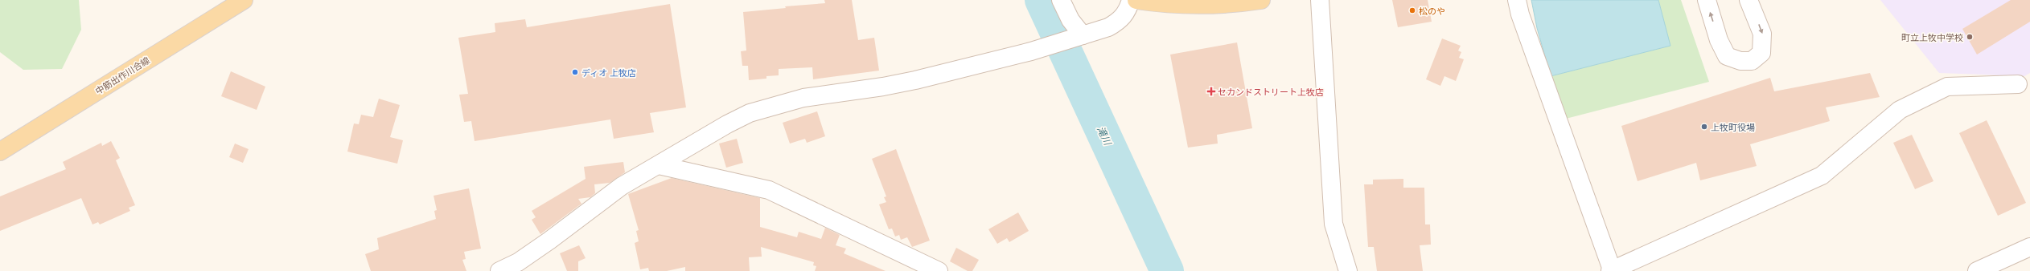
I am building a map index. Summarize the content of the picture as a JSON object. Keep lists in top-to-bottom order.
{
  "streets": {
    "main road": ["中筋出作川合線"]
  },
  "water": ["滝川"],
  "places": {
    "other": [
      "松のや",
      "町立上牧中学校",
      "ディオ 上牧店",
      "上牧町役場"
    ],
    "health": ["セカンドストリート上牧店"]
  }
}
